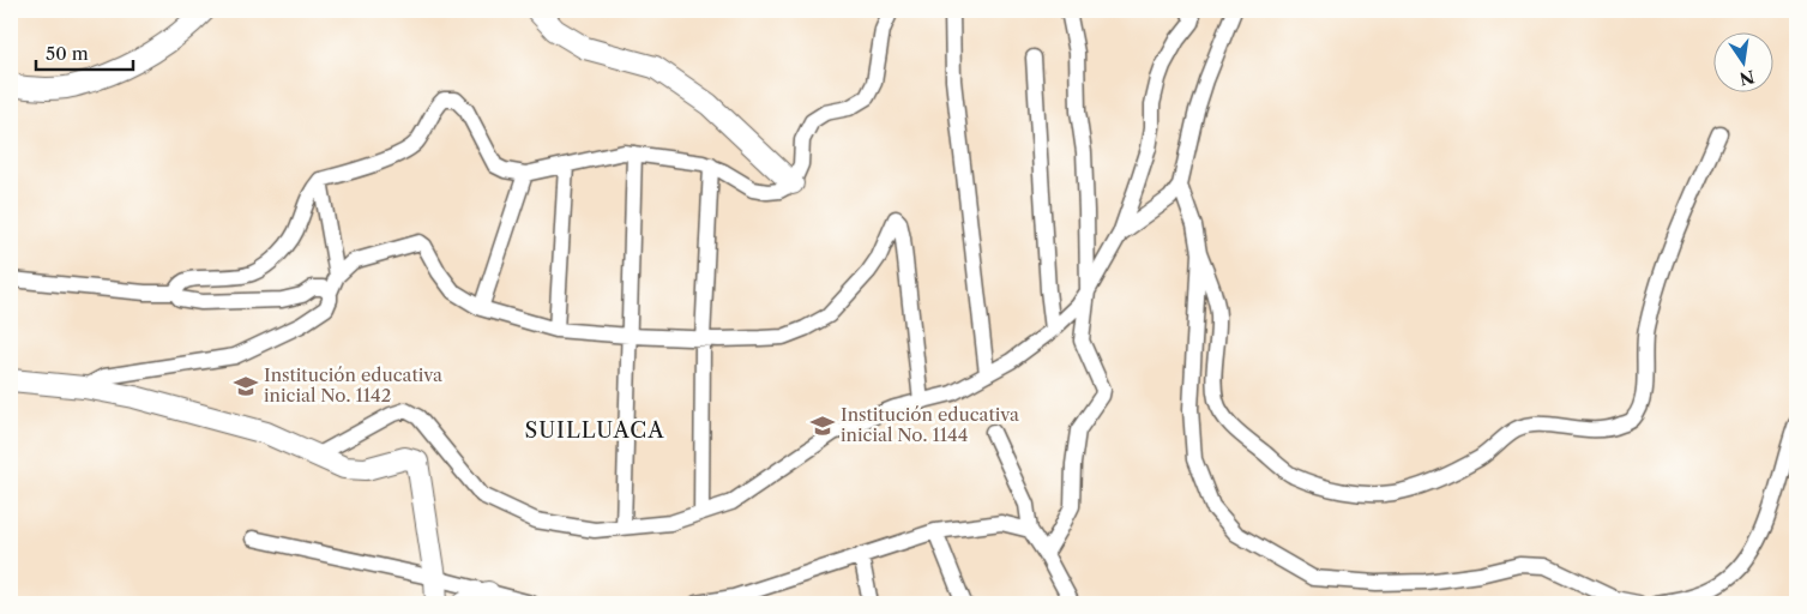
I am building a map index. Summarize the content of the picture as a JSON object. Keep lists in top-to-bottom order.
{
  "districts": ["SUILLUACA"],
  "places": {
    "school or university": ["Institución educativa inicial No. 1142", "Institución educativa inicial No. 1144"]
  },
  "scale_bar": "50 m",
  "north": "bottom"
}
